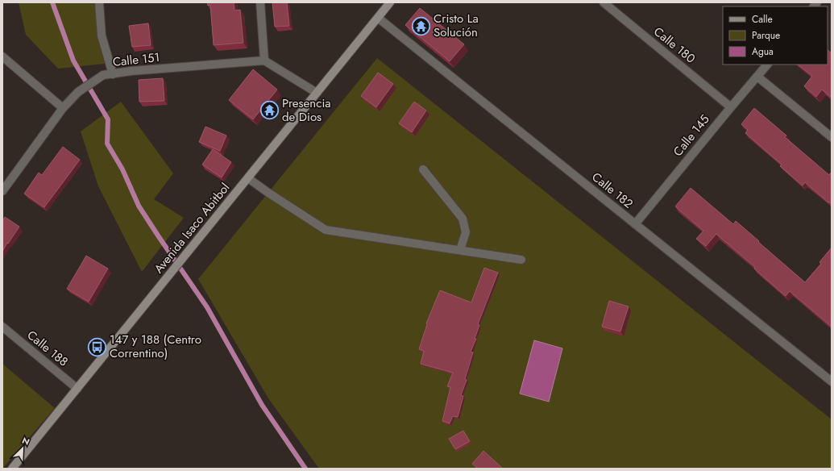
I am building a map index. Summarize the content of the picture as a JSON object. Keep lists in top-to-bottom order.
{
  "streets": {
    "main road": ["Avenida Isaco Abitbol"],
    "street": [
      "Calle 180",
      "Calle 151",
      "Calle 145",
      "Calle 182",
      "Calle 188"
    ]
  },
  "crossings": [
    ["Calle 180", "Calle 145"],
    ["Calle 145", "Calle 182"],
    ["Calle 182", "Avenida Isaco Abitbol"],
    ["Avenida Isaco Abitbol", "Calle 188"]
  ],
  "places": {
    "temple": ["Cristo La Solución", "Presencia de Dios"],
    "bus stop": ["147 y 188 (Centro Correntino)"]
  },
  "legend": ["Calle", "Parque", "Agua"],
  "north": "top right"
}
